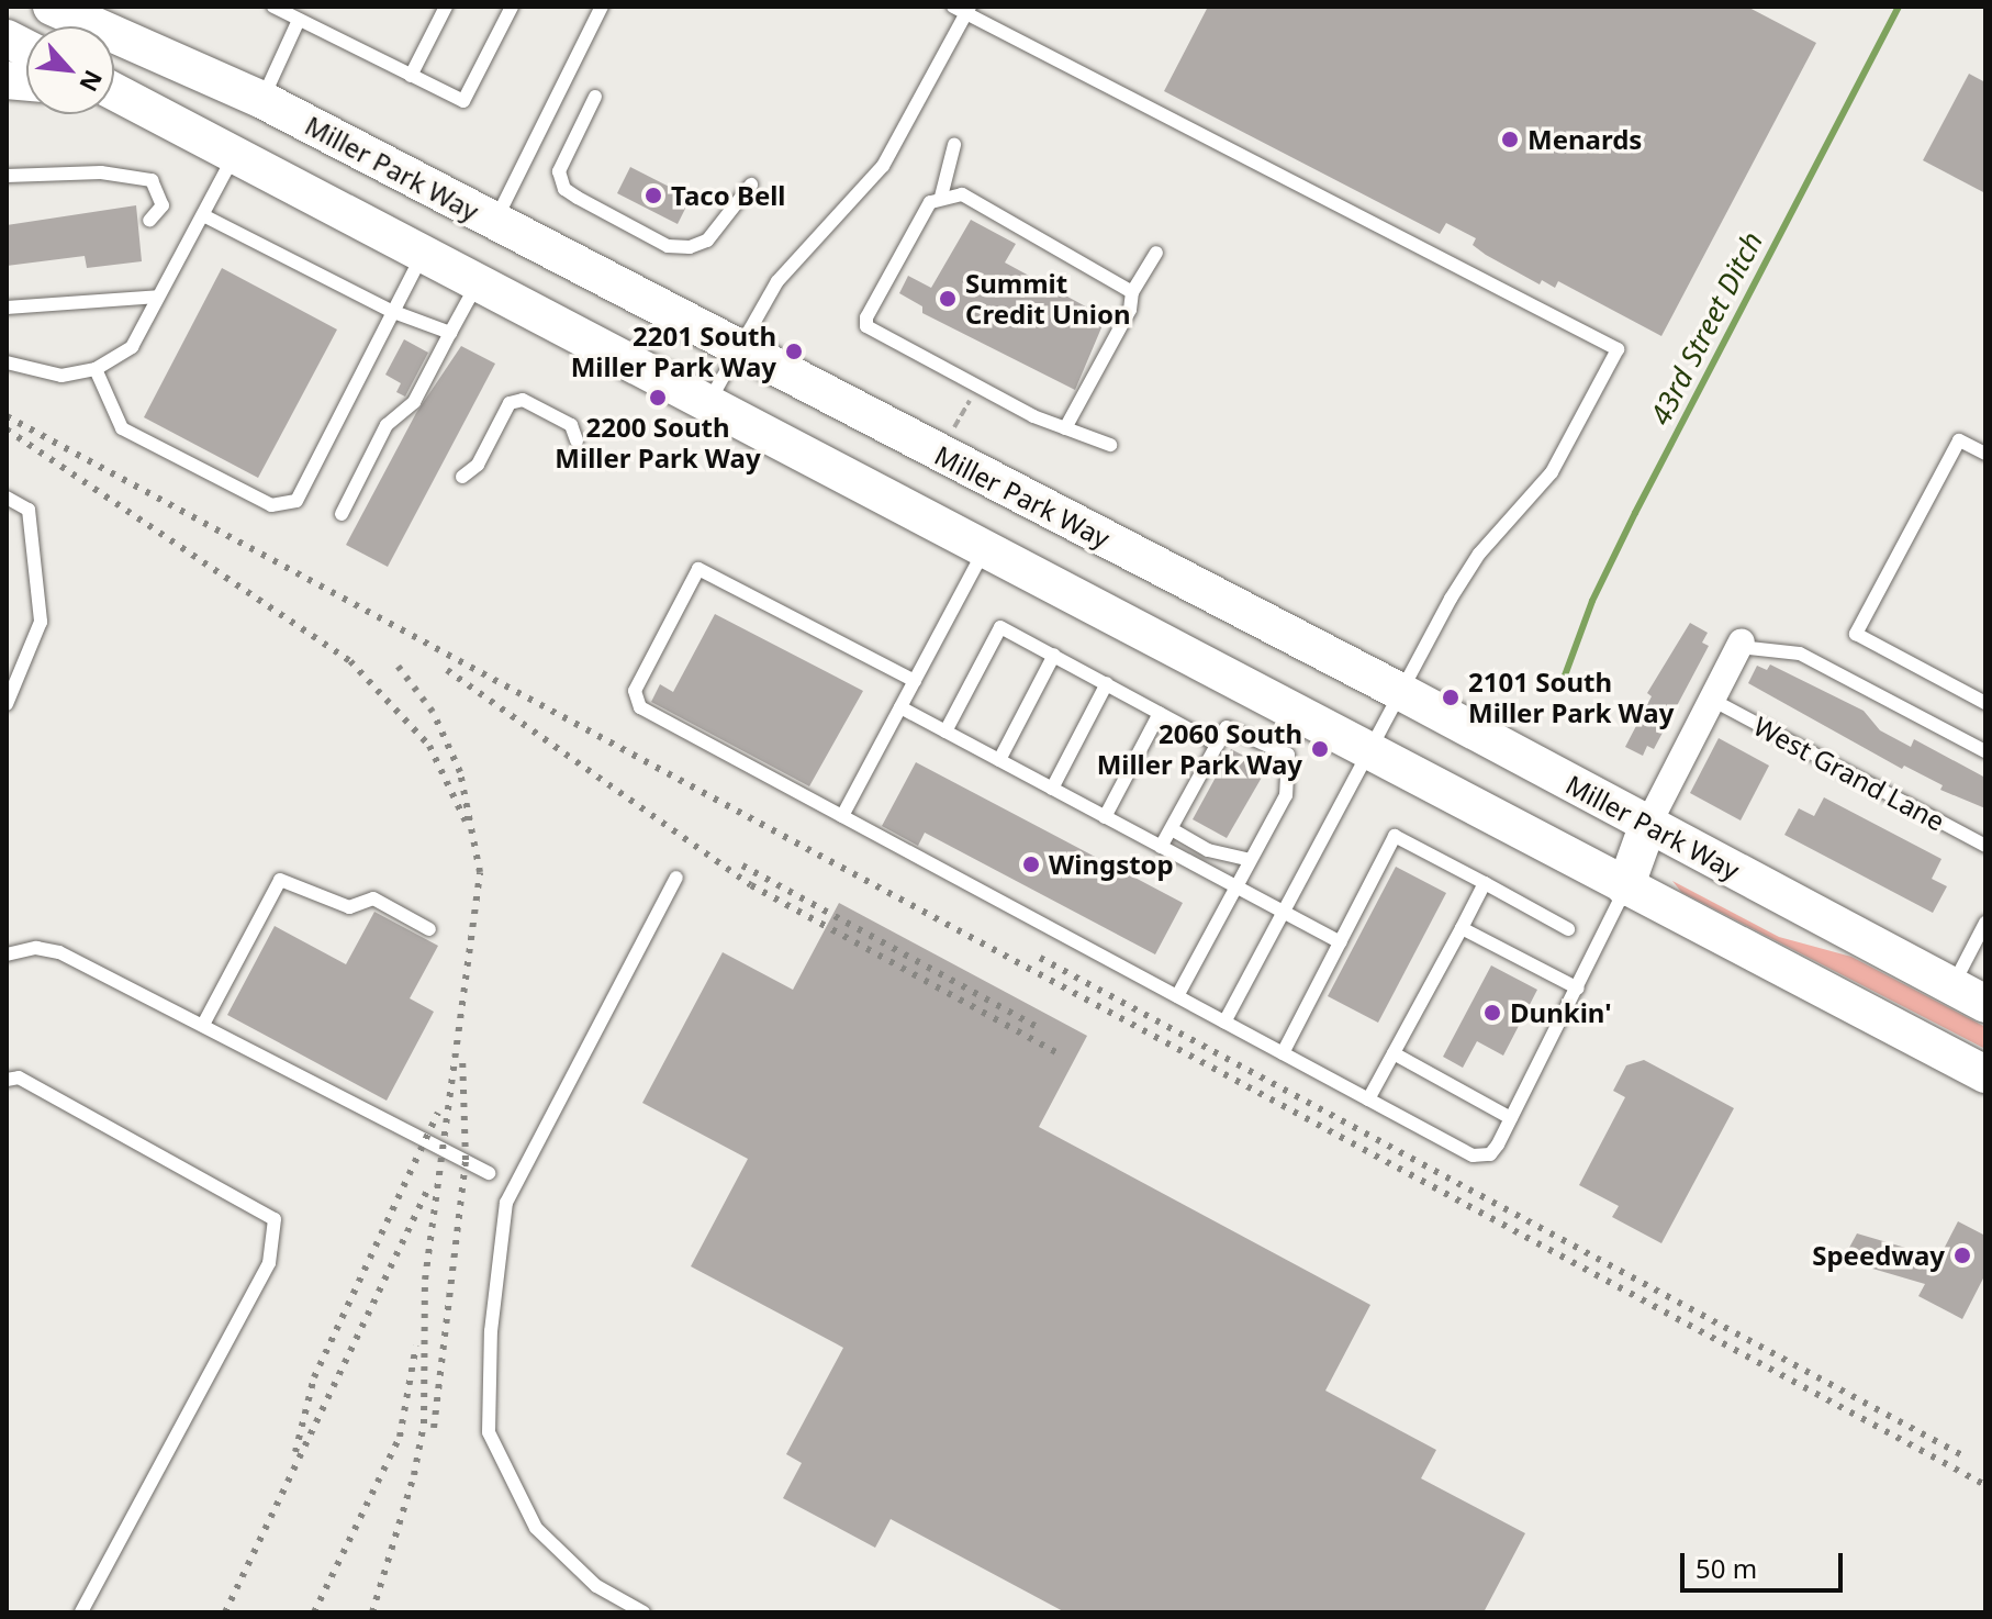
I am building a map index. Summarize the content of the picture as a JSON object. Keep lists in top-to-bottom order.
{
  "streets": {
    "main road": ["Miller Park Way"],
    "lane": ["West Grand Lane"]
  },
  "water": ["43rd Street Ditch"],
  "places": [
    "Menards",
    "Taco Bell",
    "Summit Credit Union",
    "2201 South Miller Park Way",
    "2200 South Miller Park Way",
    "2101 South Miller Park Way",
    "2060 South Miller Park Way",
    "Wingstop",
    "Dunkin'",
    "Speedway"
  ],
  "scale_bar": "50 m",
  "north": "bottom right"
}
